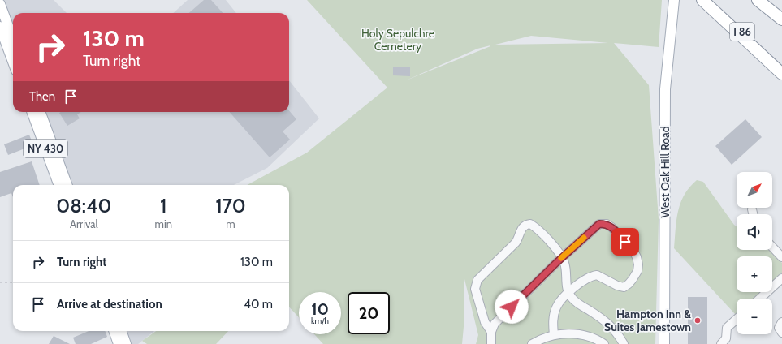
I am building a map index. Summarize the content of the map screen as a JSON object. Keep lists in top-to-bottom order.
{
  "streets": {
    "highway": ["I 86"],
    "main road": ["NY 430", "West Oak Hill Road"]
  },
  "parks": ["Holy Sepulchre Cemetery"],
  "places": ["Hampton Inn & Suites Jamestown"],
  "north": "top right",
  "page": {
    "turn": ["130 m", "Turn right"],
    "then": "Then",
    "map_buttons": ["+", "−"],
    "eta": [
      "08:40",
      "Arrival",
      "1",
      "min",
      "170",
      "m"
    ],
    "list": [
      {
        "name": "Turn right",
        "value": "130 m"
      },
      {
        "name": "Arrive at destination",
        "value": "40 m"
      }
    ],
    "speed": "10 km/h",
    "limit": "20"
  }
}
